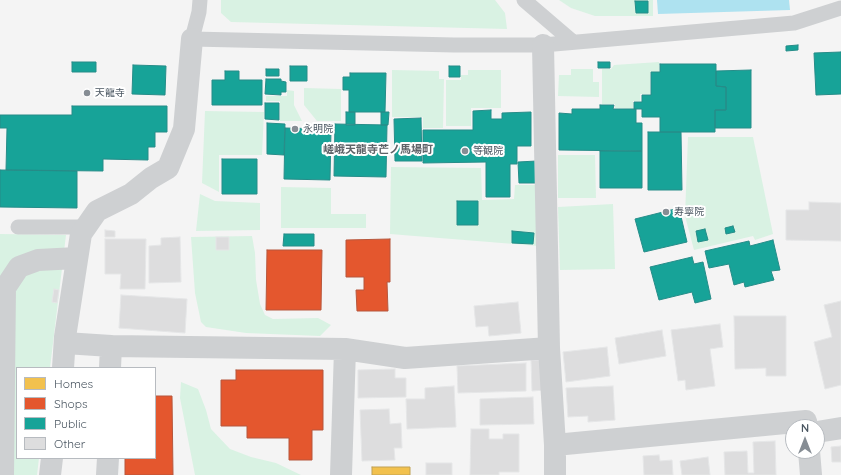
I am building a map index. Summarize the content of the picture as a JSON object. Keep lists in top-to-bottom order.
{
  "districts": ["嵯峨天龍寺芒ノ馬場町"],
  "places": [
    "天龍寺",
    "永明院",
    "等観院",
    "寿寧院"
  ],
  "legend": [
    "Homes",
    "Shops",
    "Public",
    "Other"
  ],
  "north": "top"
}
